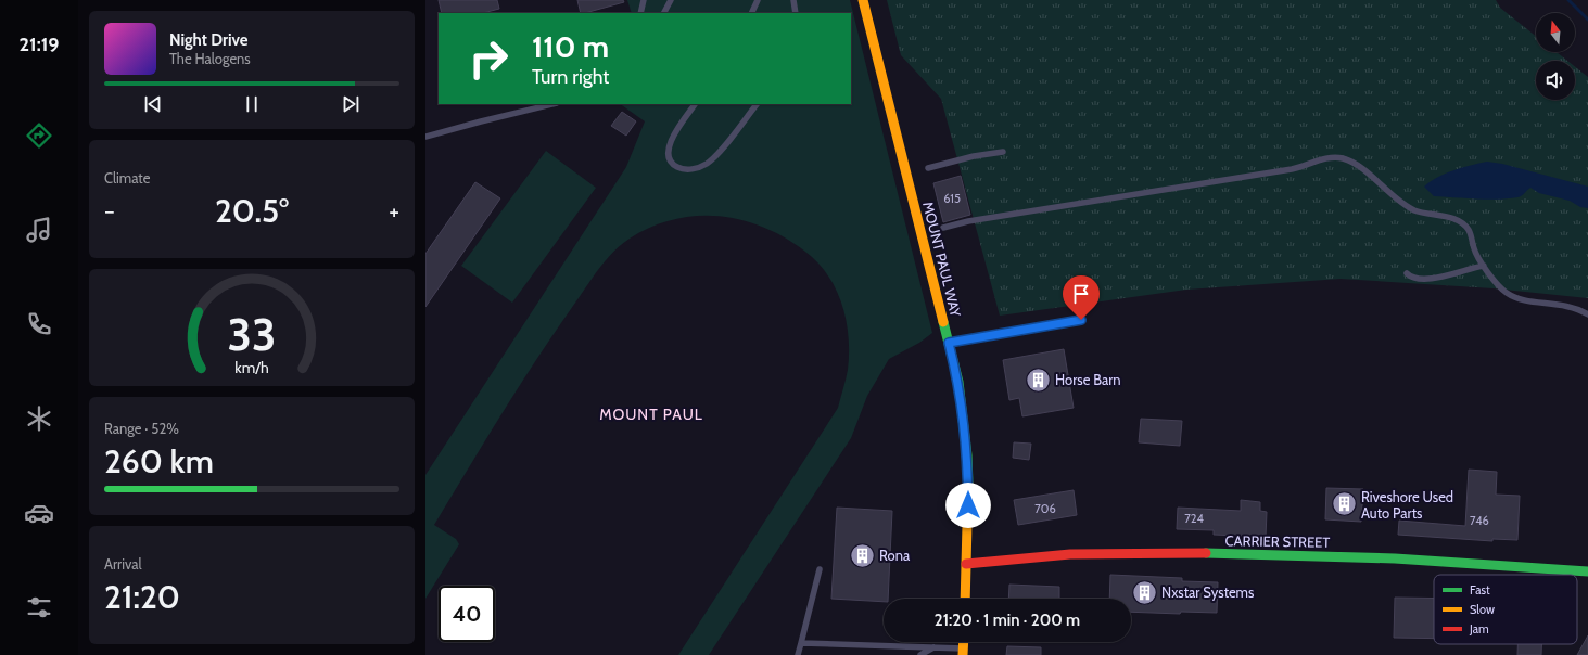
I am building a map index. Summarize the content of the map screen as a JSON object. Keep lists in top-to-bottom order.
{
  "streets": {
    "street": ["MOUNT PAUL WAY", "CARRIER STREET"]
  },
  "crossings": [
    ["MOUNT PAUL WAY", "CARRIER STREET"]
  ],
  "districts": ["MOUNT PAUL"],
  "places": {
    "building": [
      "Horse Barn",
      "Riveshore Used Auto Parts",
      "Rona",
      "Nxstar Systems"
    ]
  },
  "house_numbers": [
    "615",
    "706",
    "724",
    "746"
  ],
  "legend": ["Fast", "Slow", "Jam"],
  "north": "top",
  "page": {
    "tabs": "21:19",
    "turn": ["110 m", "Turn right"],
    "song": ["Night Drive", "The Halogens"],
    "tile": [
      "Climate",
      ["Range · 52%", "260 km"],
      ["Arrival", "21:20"]
    ],
    "heat": ["−", "20.5°", "+"],
    "limit": "40",
    "trip": "21:20 · 1 min · 200 m",
    "gauge": ["33", "km/h"]
  }
}
